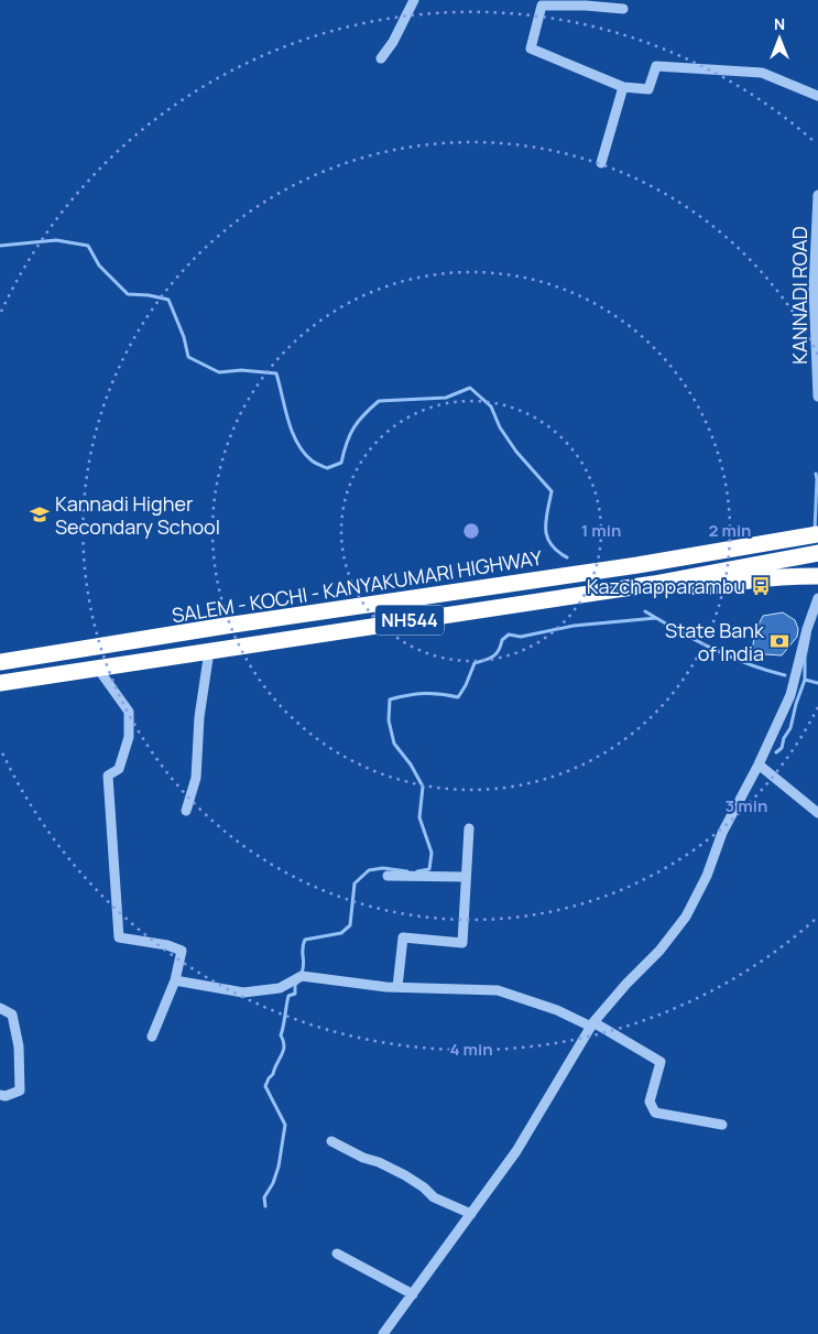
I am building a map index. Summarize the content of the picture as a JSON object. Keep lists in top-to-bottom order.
{
  "streets": {
    "highway": ["SALEM - KOCHI - KANYAKUMARI HIGHWAY", "NH544"],
    "street": ["KANNADI ROAD"]
  },
  "places": {
    "school or university": ["Kannadi Higher Secondary School"],
    "bus stop": ["Kazchapparambu"],
    "bank": ["State Bank of India"]
  },
  "north": "top",
  "rings": [
    "1 min",
    "2 min",
    "3 min",
    "4 min"
  ]
}
